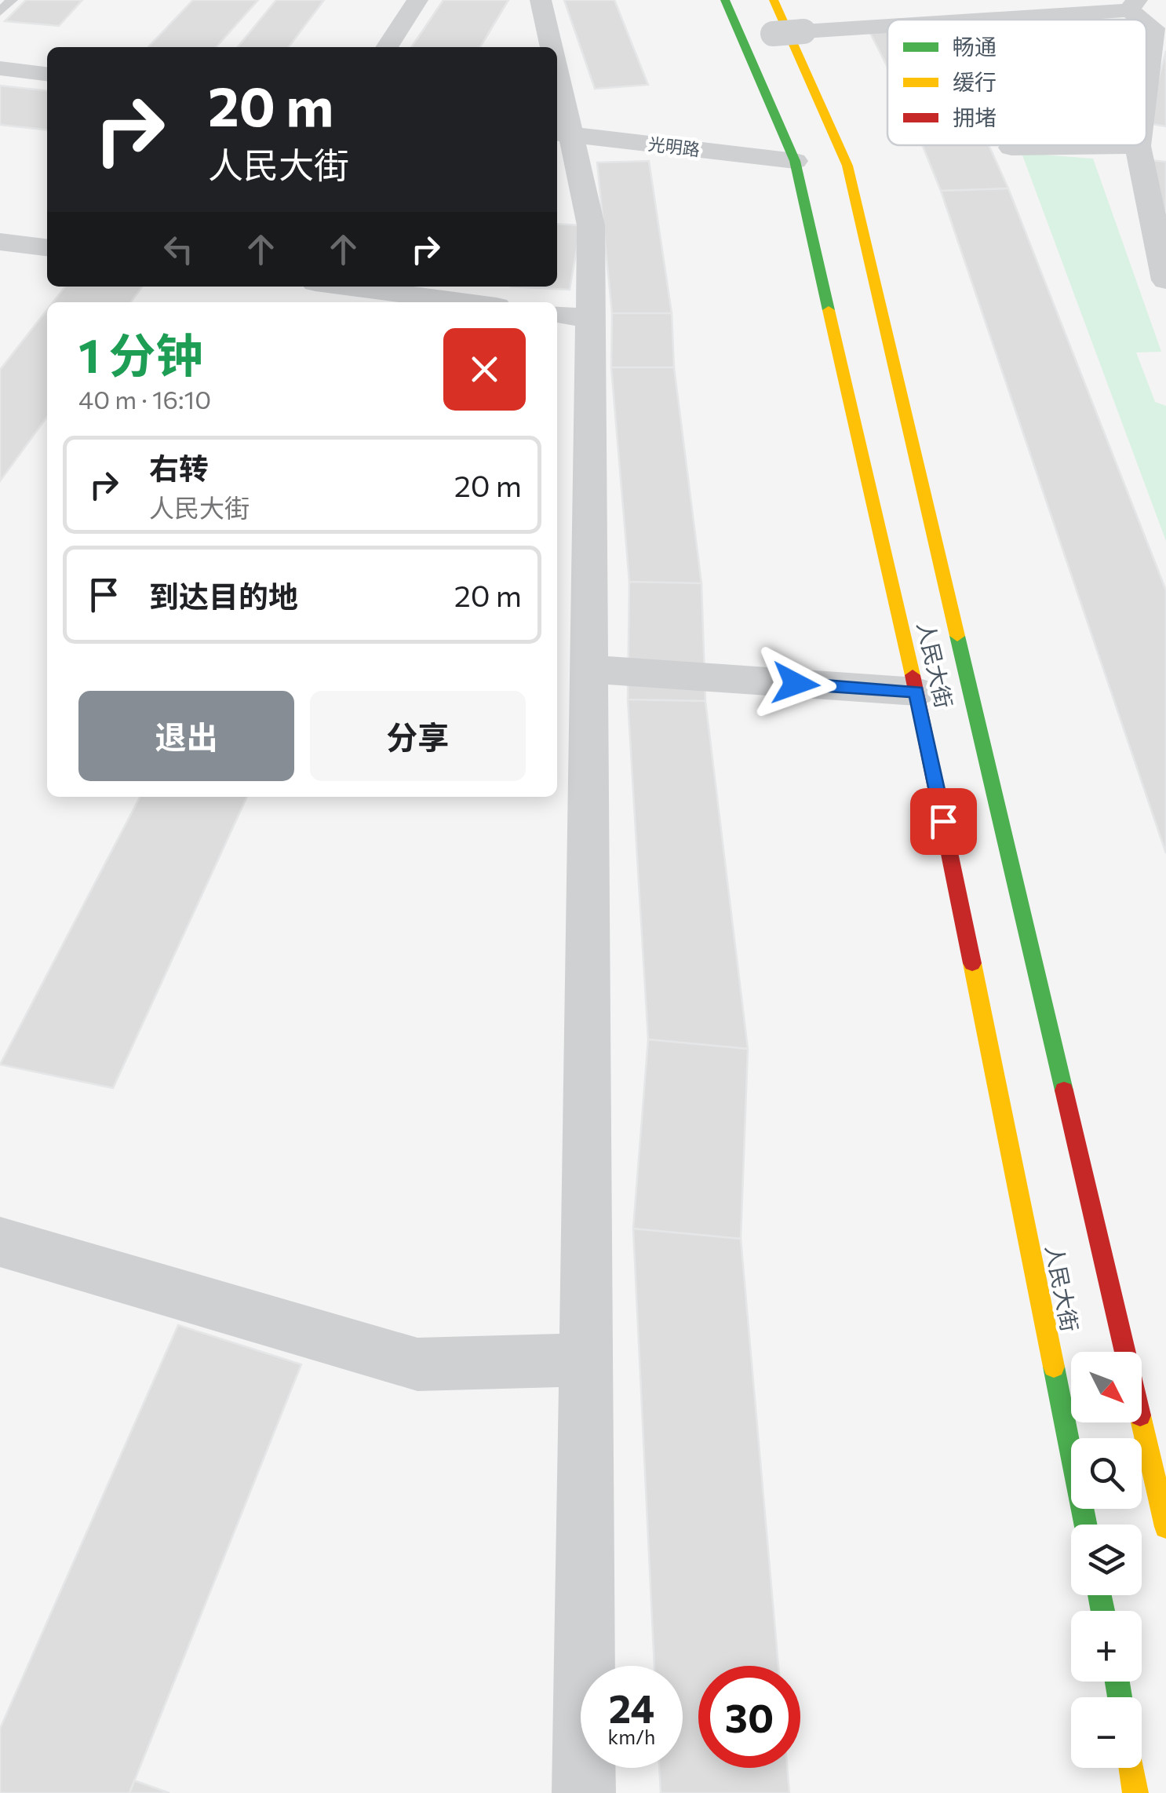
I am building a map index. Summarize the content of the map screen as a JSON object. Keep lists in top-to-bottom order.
{
  "streets": {
    "street": ["光明路", "人民大街"]
  },
  "crossings": [
    ["光明路", "人民大街"]
  ],
  "legend": ["畅通", "缓行", "拥堵"],
  "north": "bottom right",
  "page": {
    "turn": ["20 m", "人民大街"],
    "heading": ["1 分钟", "40 m · 16:10"],
    "list": [
      {
        "name": "右转",
        "note": "人民大街",
        "value": "20 m"
      },
      {
        "name": "到达目的地",
        "value": "20 m"
      }
    ],
    "buttons": ["退出", "分享"],
    "map_buttons": ["+", "−"],
    "speed": "24 km/h",
    "limit": "30"
  }
}
